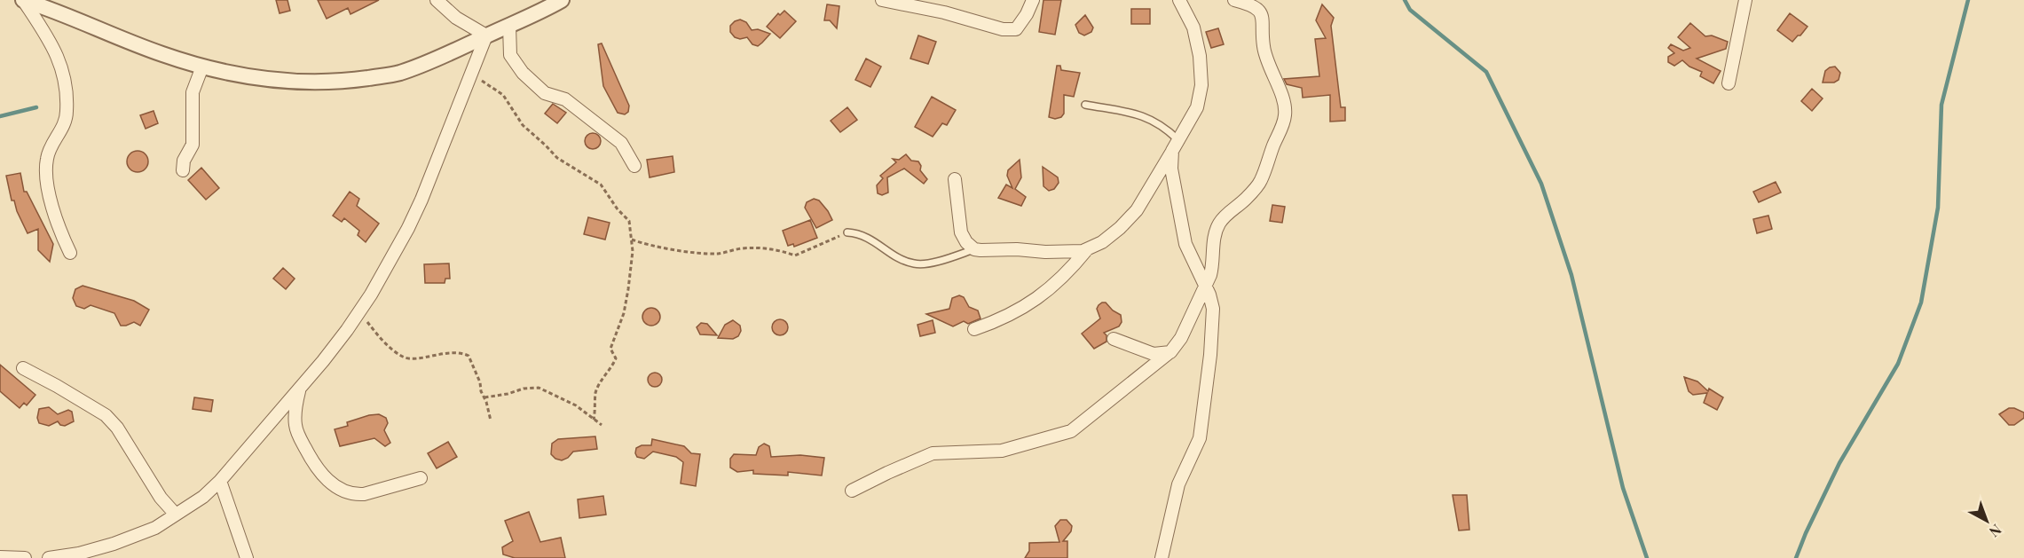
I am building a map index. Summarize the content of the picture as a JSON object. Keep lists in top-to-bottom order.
{
  "north": "bottom right"
}
